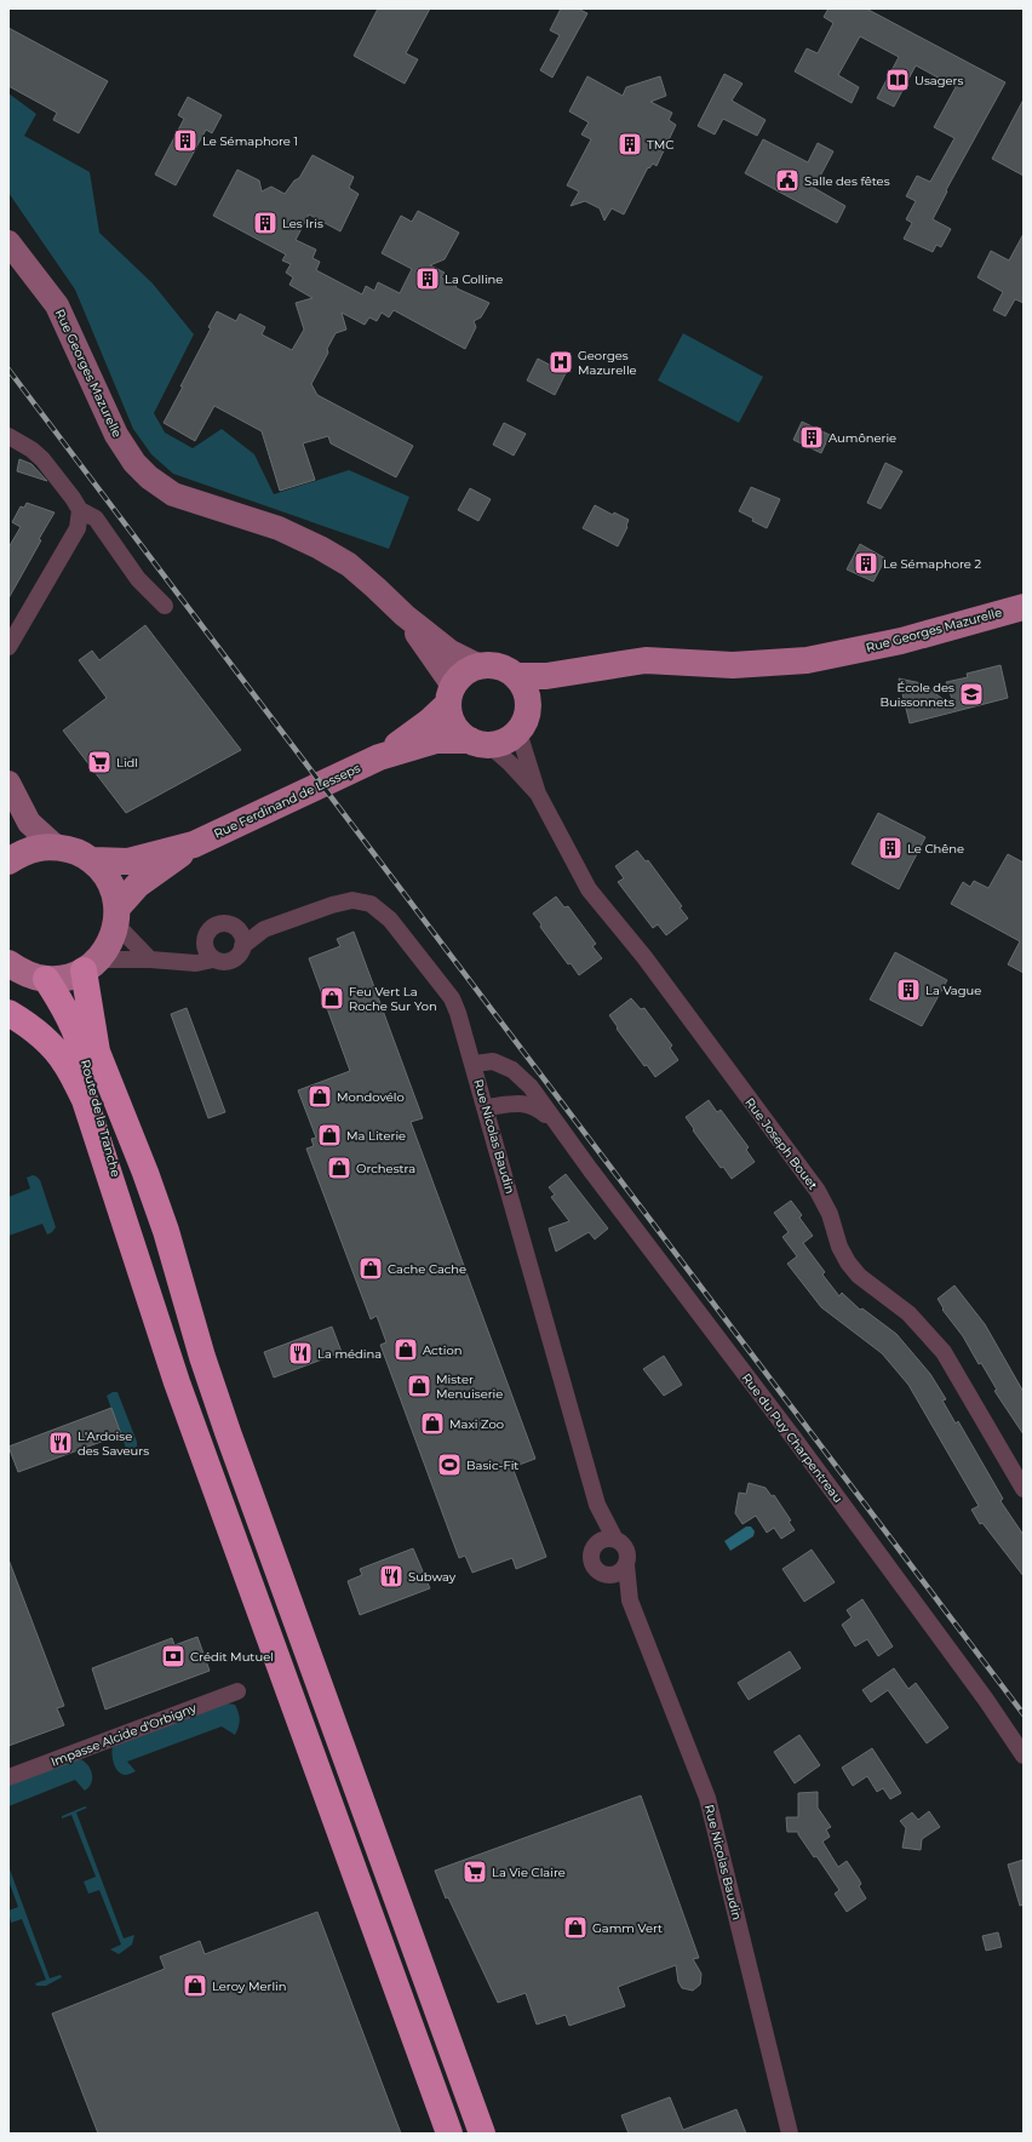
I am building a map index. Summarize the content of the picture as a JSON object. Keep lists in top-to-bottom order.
{
  "streets": {
    "highway": ["Route de la Tranche"],
    "main road": ["Rue Georges Mazurelle", "Rue Ferdinand de Lesseps"],
    "street": [
      "Rue Nicolas Baudin",
      "Rue Joseph Bouet",
      "Rue du Puy Charpentreau",
      "Impasse Alcide d'Orbigny"
    ]
  },
  "crossings": [
    ["Rue Georges Mazurelle", "Rue Ferdinand de Lesseps"],
    ["Rue Georges Mazurelle", "Rue Joseph Bouet"],
    ["Rue Ferdinand de Lesseps", "Rue Joseph Bouet"],
    ["Rue Nicolas Baudin", "Rue du Puy Charpentreau"]
  ],
  "places": {
    "library": ["Usagers"],
    "building": [
      "Le Sémaphore 1",
      "TMC",
      "Les Iris",
      "La Colline",
      "Aumônerie",
      "Le Sémaphore 2",
      "Le Chêne",
      "La Vague"
    ],
    "public building": ["Salle des fêtes"],
    "hospital": ["Georges Mazurelle"],
    "school or university": ["École des Buissonnets"],
    "supermarket": ["Lidl", "La Vie Claire"],
    "shop": [
      "Feu Vert La Roche Sur Yon",
      "Mondovélo",
      "Ma Literie",
      "Orchestra",
      "Cache Cache",
      "Action",
      "Mister Menuiserie",
      "Maxi Zoo",
      "Gamm Vert",
      "Leroy Merlin"
    ],
    "restaurant": ["La médina", "L'Ardoise des Saveurs", "Subway"],
    "sports": ["Basic-Fit"],
    "bank": ["Crédit Mutuel"]
  }
}
